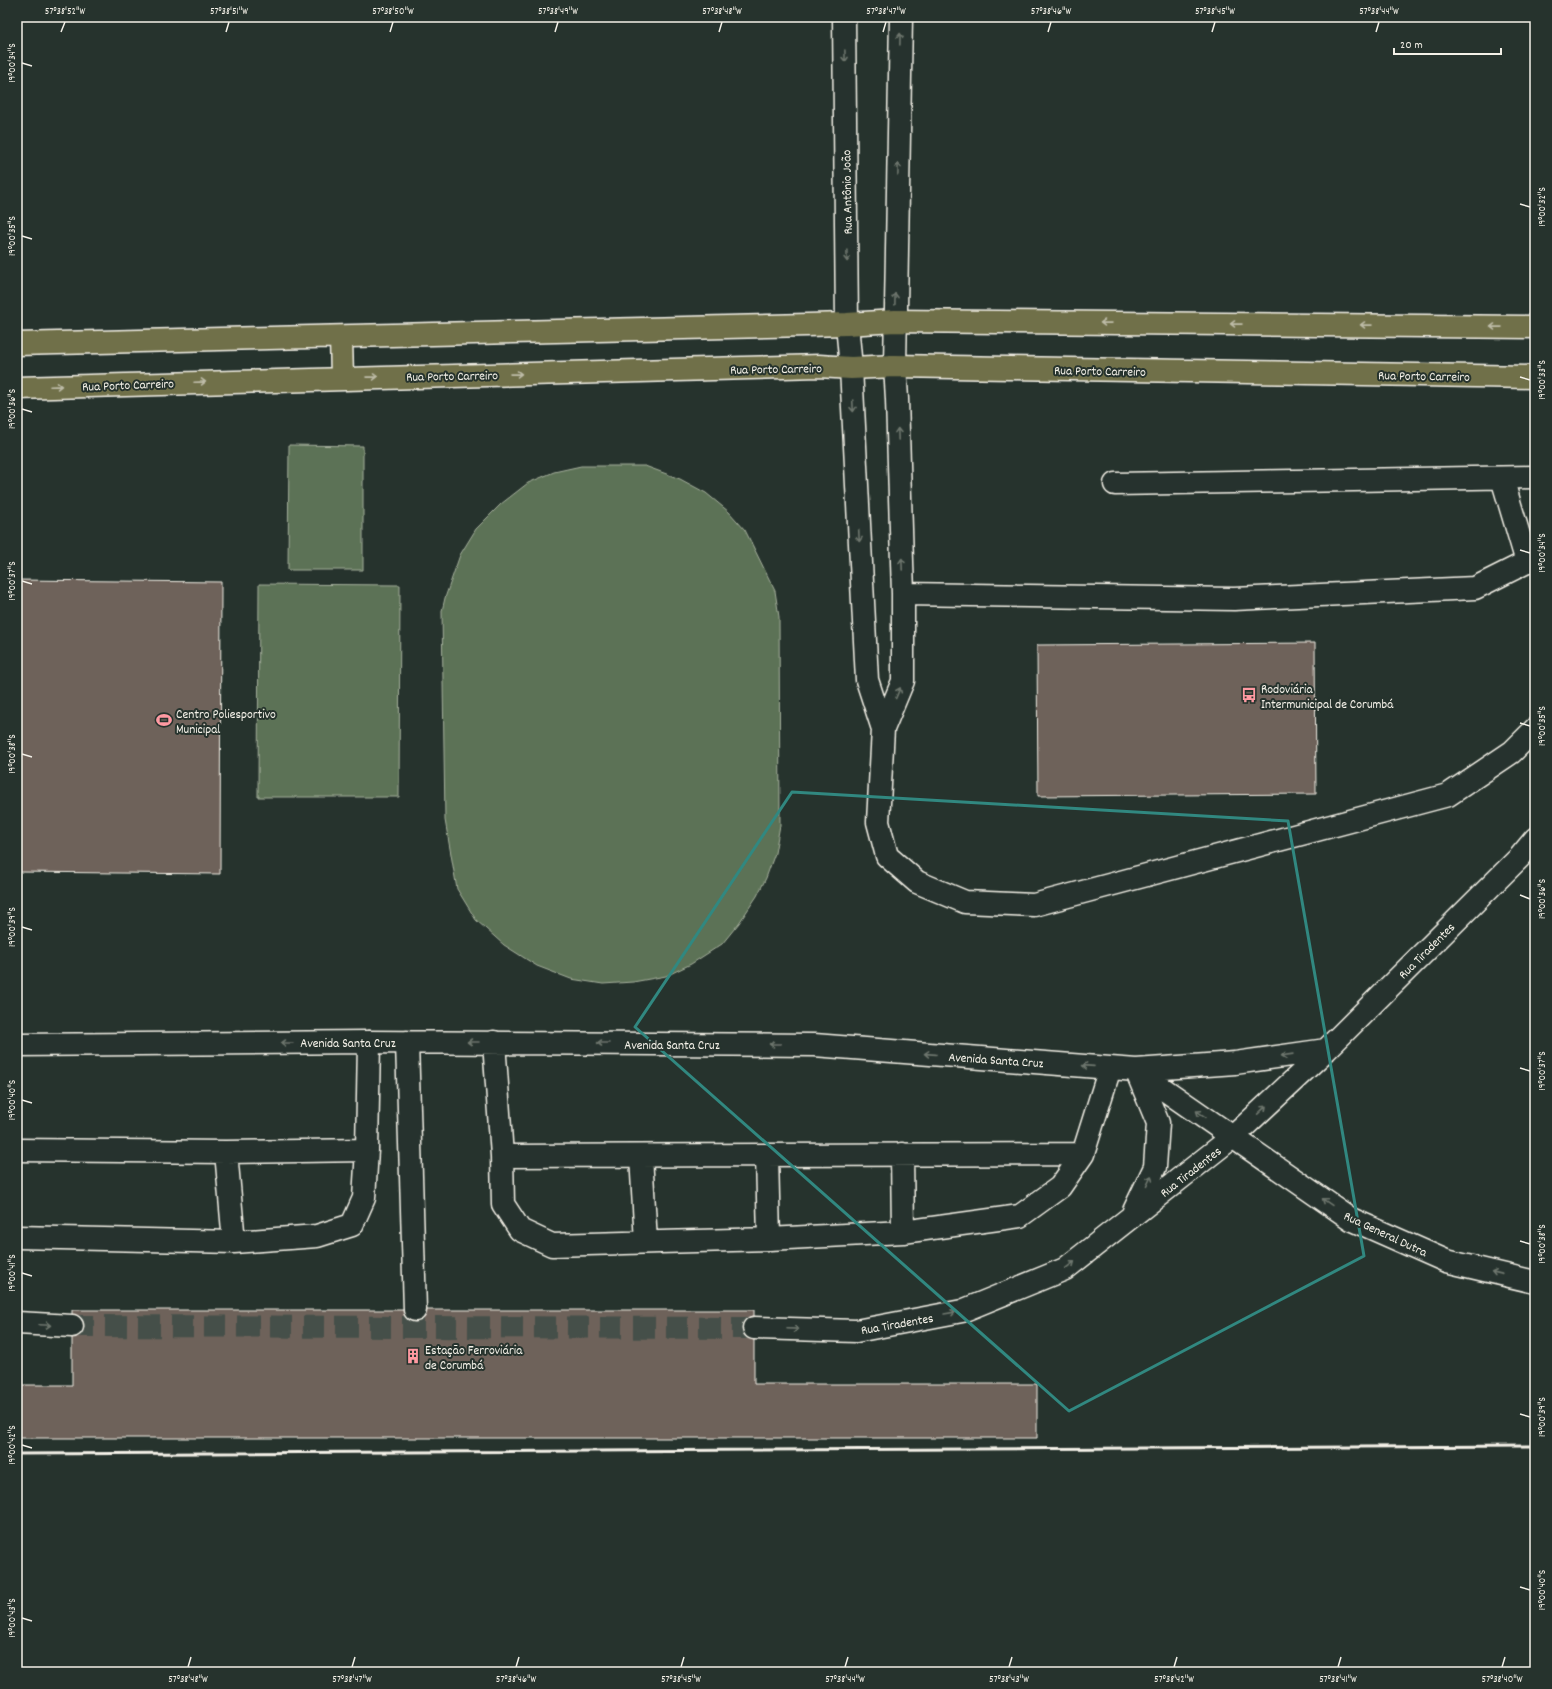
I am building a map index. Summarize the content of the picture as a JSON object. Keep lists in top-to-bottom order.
{
  "streets": {
    "main road": ["Rua Porto Carreiro"],
    "street": [
      "Rua Antônio João",
      "Rua Tiradentes",
      "Avenida Santa Cruz",
      "Rua General Dutra"
    ]
  },
  "crossings": [
    ["Rua Antônio João", "Rua Porto Carreiro"],
    ["Rua Tiradentes", "Avenida Santa Cruz"],
    ["Rua Tiradentes", "Rua General Dutra"],
    ["Avenida Santa Cruz", "Rua General Dutra"]
  ],
  "one_way": ["Rua General Dutra"],
  "places": {
    "bus stop": ["Rodoviária Intermunicipal de Corumbá"],
    "sports": ["Centro Poliesportivo Municipal"],
    "building": ["Estação Ferroviária de Corumbá"]
  },
  "scale_bar": "20 m",
  "coordinates": [
    "57°38'52\"W",
    "57°38'51\"W",
    "57°38'50\"W",
    "57°38'49\"W",
    "57°38'48\"W",
    "57°38'47\"W",
    "57°38'46\"W",
    "57°38'45\"W",
    "57°38'44\"W",
    "19°00'34\"S",
    "19°00'32\"S",
    "19°00'35\"S",
    "19°00'33\"S",
    "19°00'36\"S",
    "19°00'37\"S",
    "19°00'38\"S",
    "19°00'39\"S",
    "19°00'40\"S",
    "19°00'41\"S",
    "19°00'42\"S",
    "19°00'43\"S",
    "57°38'43\"W",
    "57°38'42\"W",
    "57°38'41\"W",
    "57°38'40\"W"
  ]
}
